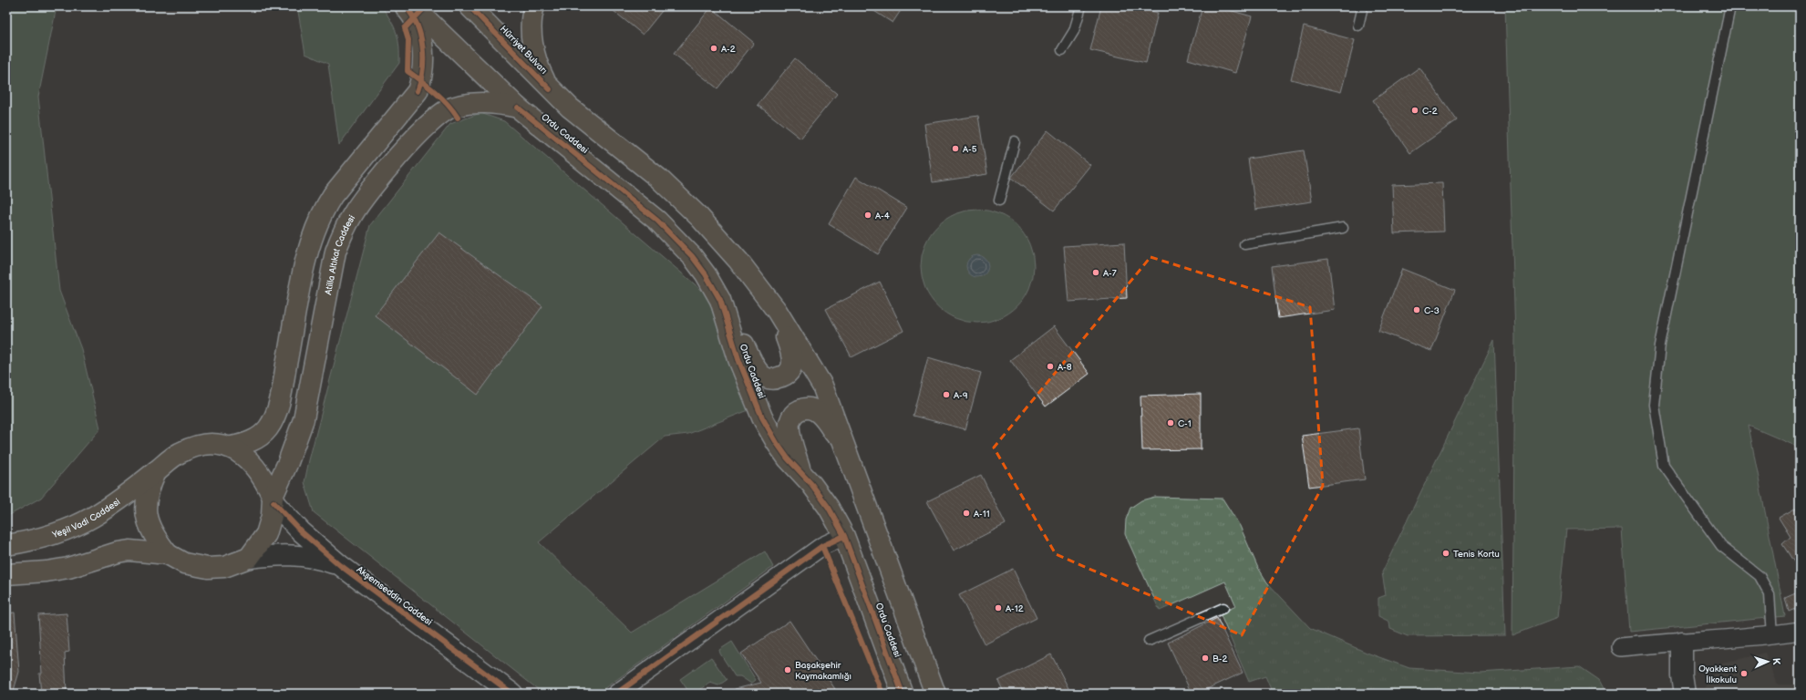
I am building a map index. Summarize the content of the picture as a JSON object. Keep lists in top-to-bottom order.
{
  "streets": {
    "main road": [
      "Hürriyet Bulvarı",
      "Ordu Caddesi",
      "Atilla Altıkat Caddesi",
      "Yeşil Vadi Caddesi"
    ],
    "street": ["Akşemseddin Caddesi"]
  },
  "crossings": [
    ["Ordu Caddesi", "Atilla Altıkat Caddesi"],
    ["Atilla Altıkat Caddesi", "Yeşil Vadi Caddesi"],
    ["Atilla Altıkat Caddesi", "Akşemseddin Caddesi"],
    ["Yeşil Vadi Caddesi", "Akşemseddin Caddesi"]
  ],
  "places": [
    "A-2",
    "C-2",
    "A-5",
    "A-4",
    "A-7",
    "C-3",
    "A-8",
    "A-9",
    "C-1",
    "A-11",
    "Tenis Kortu",
    "A-12",
    "B-2",
    "Başakşehir Kaymakamlığı",
    "Oyakkent İlkokulu"
  ],
  "north": "right"
}
